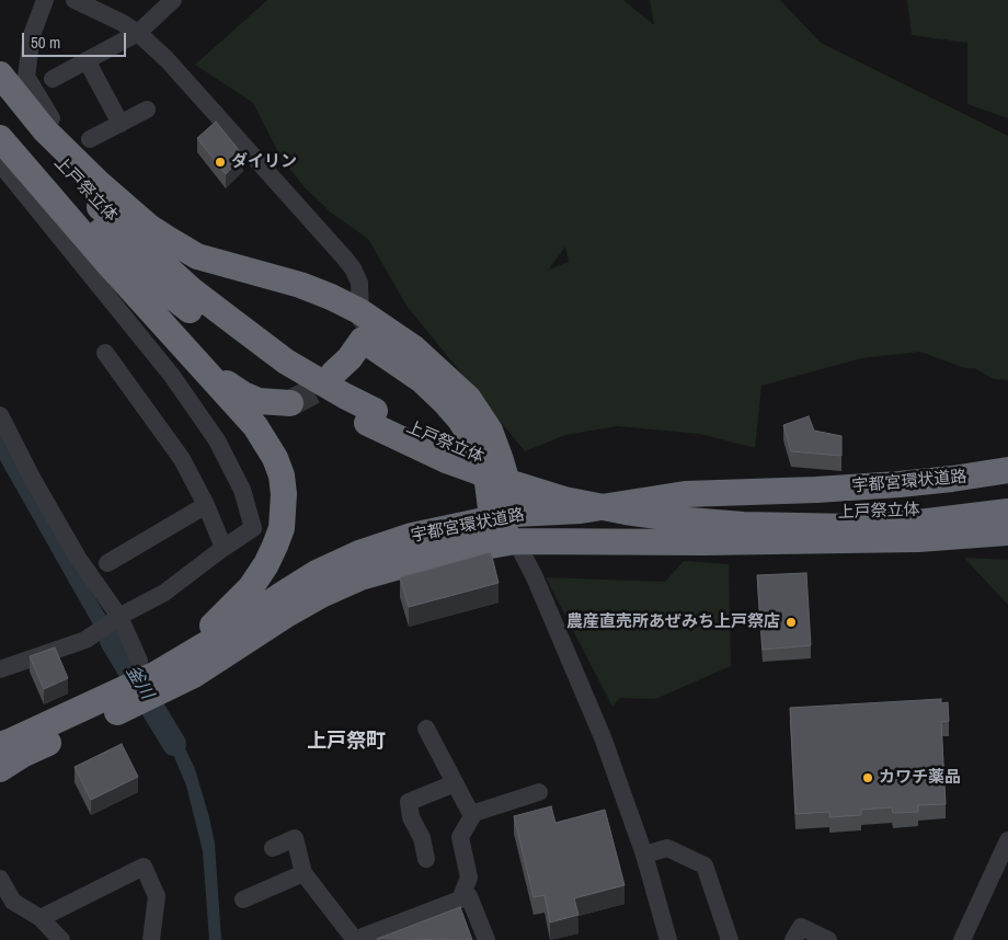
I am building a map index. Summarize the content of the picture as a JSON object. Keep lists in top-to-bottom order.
{
  "streets": {
    "highway": ["上戸祭立体", "宇都宮環状道路"]
  },
  "districts": ["上戸祭町"],
  "water": ["釜川"],
  "places": ["ダイリン", "農産直売所あぜみち上戸祭店", "カワチ薬品"],
  "scale_bar": "50 m"
}
